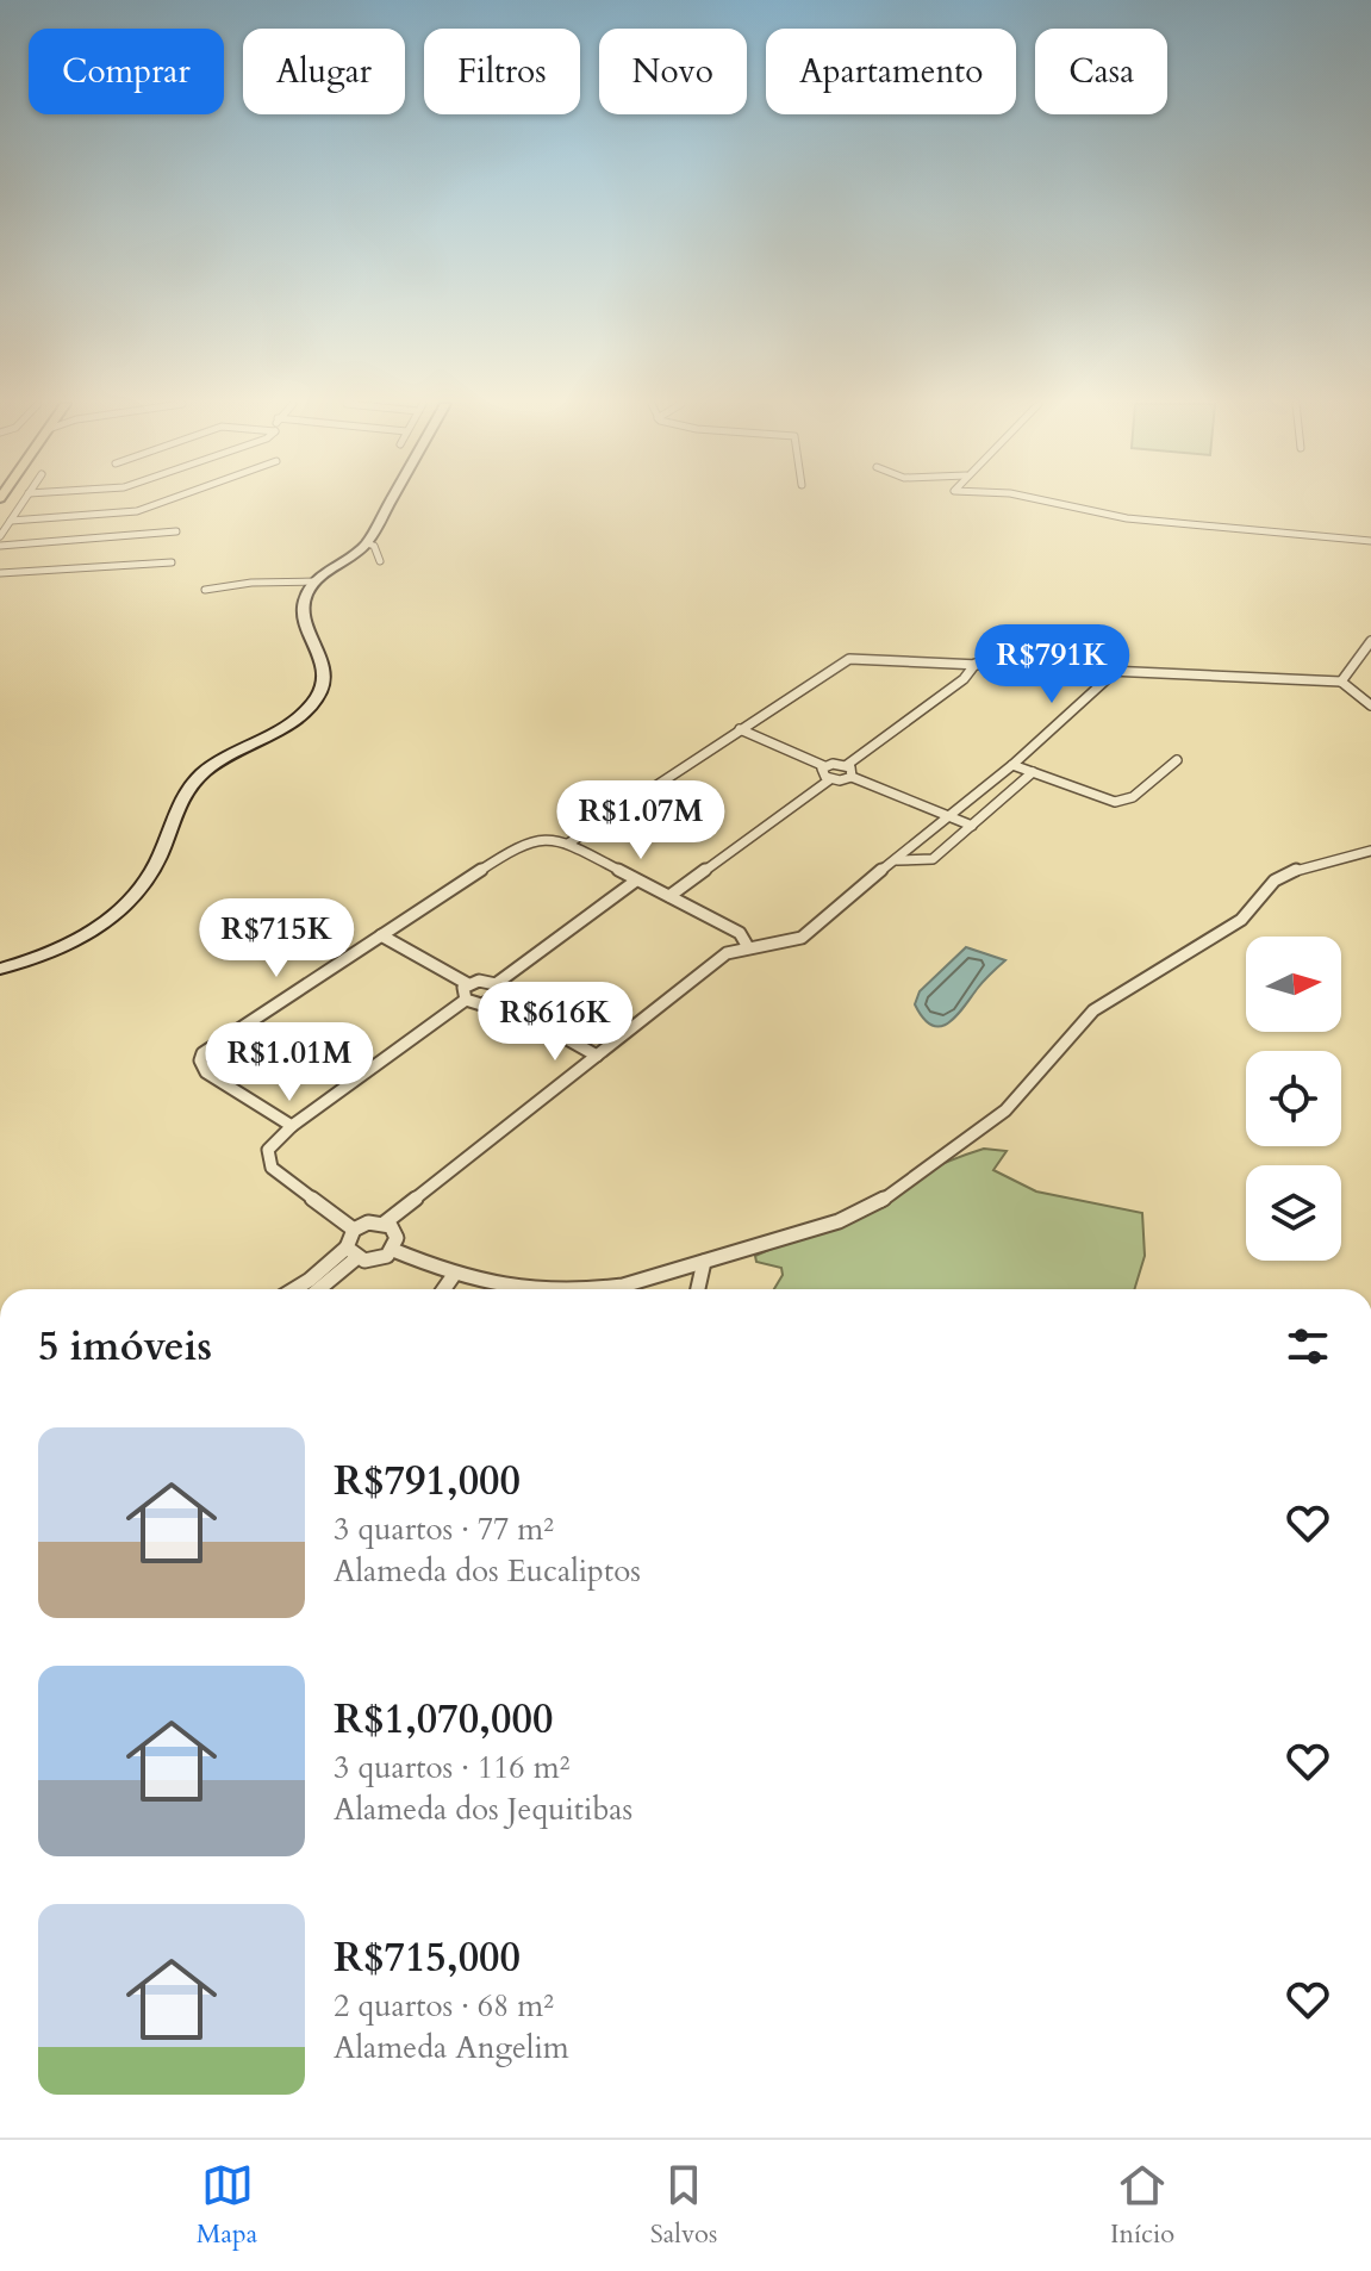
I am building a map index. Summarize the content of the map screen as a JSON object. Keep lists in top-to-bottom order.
{
  "north": "right",
  "page": {
    "chip": [
      "Comprar",
      "Alugar",
      "Filtros",
      "Novo",
      "Apartamento",
      "Casa"
    ],
    "price": [
      "R$791K",
      "R$1.07M",
      "R$715K",
      "R$616K",
      "R$1.01M"
    ],
    "heading": "5 imóveis",
    "list": [
      {
        "name": "R$791,000",
        "note": "3 quartos · 77 m² · Alameda dos Eucaliptos"
      },
      {
        "name": "R$1,070,000",
        "note": "3 quartos · 116 m² · Alameda dos Jequitibas"
      },
      {
        "name": "R$715,000",
        "note": "2 quartos · 68 m² · Alameda Angelim"
      }
    ],
    "tabs": ["Mapa", "Salvos", "Início"]
  }
}
